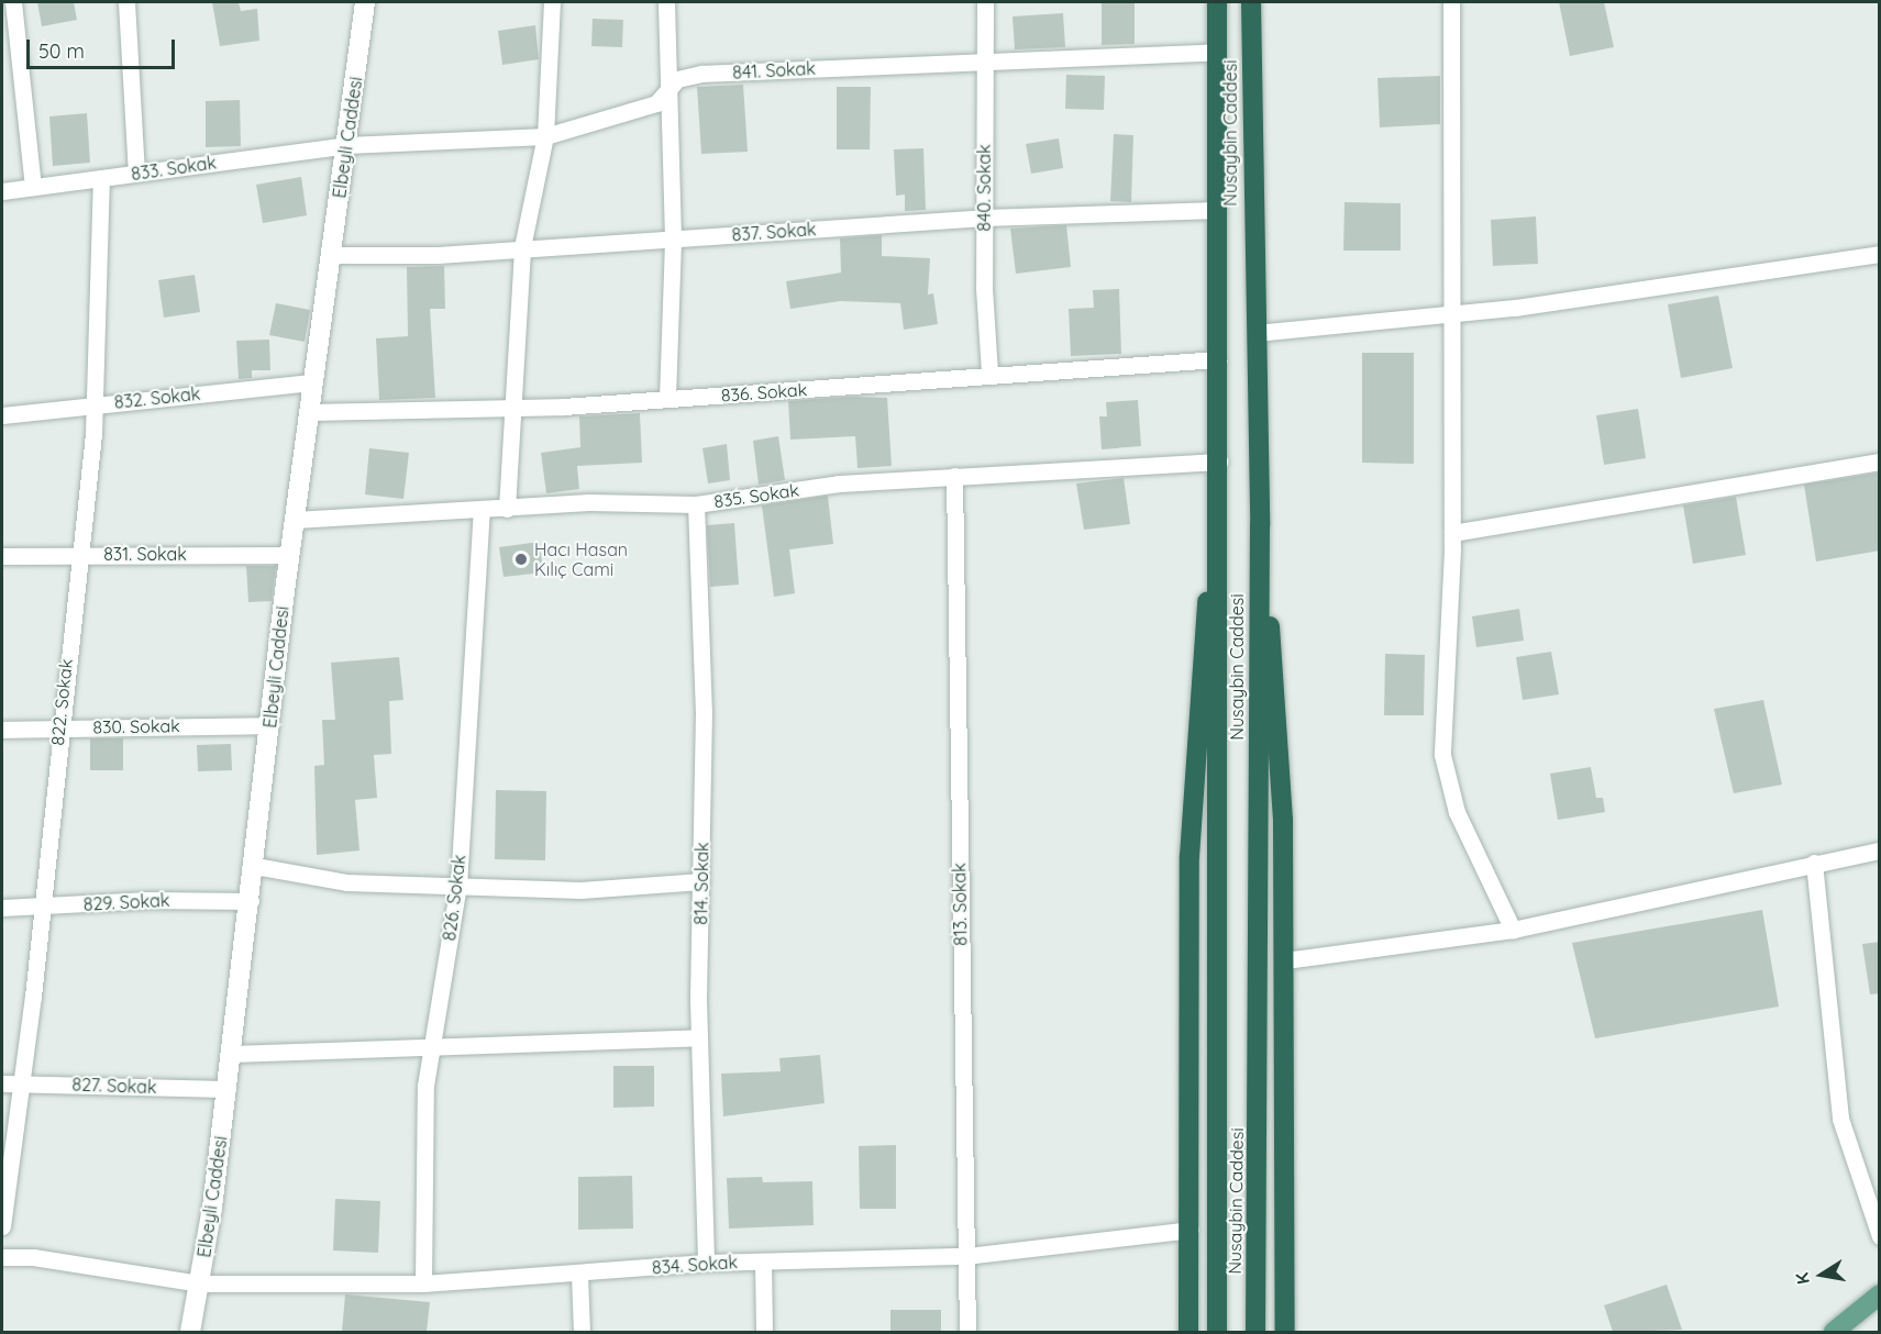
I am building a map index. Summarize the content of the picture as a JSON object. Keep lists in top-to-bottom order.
{
  "streets": {
    "highway": ["Nusaybin Caddesi"],
    "street": [
      "841. Sokak",
      "Elbeyli Caddesi",
      "833. Sokak",
      "840. Sokak",
      "837. Sokak",
      "836. Sokak",
      "832. Sokak",
      "835. Sokak",
      "831. Sokak",
      "822. Sokak",
      "830. Sokak",
      "814. Sokak",
      "826. Sokak",
      "829. Sokak",
      "813. Sokak",
      "827. Sokak",
      "834. Sokak"
    ]
  },
  "crossings": [
    ["841. Sokak", "Nusaybin Caddesi"],
    ["841. Sokak", "Elbeyli Caddesi"],
    ["841. Sokak", "833. Sokak"],
    ["841. Sokak", "840. Sokak"],
    ["Nusaybin Caddesi", "837. Sokak"],
    ["Nusaybin Caddesi", "836. Sokak"],
    ["Nusaybin Caddesi", "835. Sokak"],
    ["Elbeyli Caddesi", "833. Sokak"],
    ["Elbeyli Caddesi", "837. Sokak"],
    ["Elbeyli Caddesi", "836. Sokak"],
    ["Elbeyli Caddesi", "832. Sokak"],
    ["Elbeyli Caddesi", "835. Sokak"],
    ["Elbeyli Caddesi", "831. Sokak"],
    ["Elbeyli Caddesi", "830. Sokak"],
    ["Elbeyli Caddesi", "829. Sokak"],
    ["Elbeyli Caddesi", "827. Sokak"],
    ["Elbeyli Caddesi", "834. Sokak"],
    ["833. Sokak", "822. Sokak"],
    ["840. Sokak", "837. Sokak"],
    ["840. Sokak", "836. Sokak"],
    ["832. Sokak", "822. Sokak"],
    ["835. Sokak", "814. Sokak"],
    ["835. Sokak", "826. Sokak"],
    ["835. Sokak", "813. Sokak"],
    ["831. Sokak", "822. Sokak"],
    ["822. Sokak", "830. Sokak"],
    ["822. Sokak", "829. Sokak"],
    ["822. Sokak", "827. Sokak"],
    ["814. Sokak", "834. Sokak"],
    ["826. Sokak", "834. Sokak"],
    ["813. Sokak", "834. Sokak"]
  ],
  "places": ["Hacı Hasan Kılıç Cami"],
  "scale_bar": "50 m",
  "north": "left"
}
